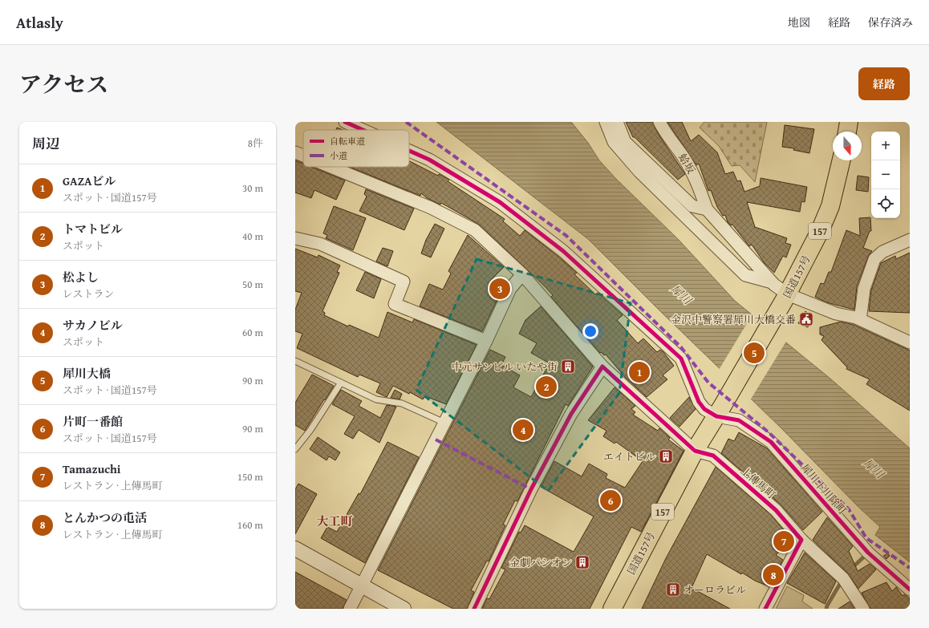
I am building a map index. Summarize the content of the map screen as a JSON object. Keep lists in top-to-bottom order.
{
  "streets": {
    "highway": ["157", "国道157号"],
    "street": ["蛤坂", "上傳馬町", "犀川下川除町"]
  },
  "crossings": [
    ["国道157号", "上傳馬町"],
    ["国道157号", "犀川下川除町"]
  ],
  "districts": ["大工町"],
  "water": ["犀川"],
  "places": {
    "public building": ["金沢中警察署犀川大橋交番"],
    "building": [
      "中元サンビル いたや街",
      "エイトビル",
      "金劇パシオン",
      "オーロラビル"
    ]
  },
  "legend": ["自転車道", "小道"],
  "north": "bottom",
  "page": {
    "header": "Atlasly",
    "nav": ["地図", "経路", "保存済み"],
    "title": "アクセス",
    "buttons": "経路",
    "heading": ["周辺", "8件"],
    "map_buttons": ["+", "−"],
    "list": [
      {
        "mark": "1",
        "name": "GAZAビル",
        "note": "スポット · 国道157号",
        "value": "30 m"
      },
      {
        "mark": "2",
        "name": "トマトビル",
        "note": "スポット",
        "value": "40 m"
      },
      {
        "mark": "3",
        "name": "松よし",
        "note": "レストラン",
        "value": "50 m"
      },
      {
        "mark": "4",
        "name": "サカノビル",
        "note": "スポット",
        "value": "60 m"
      },
      {
        "mark": "5",
        "name": "犀川大橋",
        "note": "スポット · 国道157号",
        "value": "90 m"
      },
      {
        "mark": "6",
        "name": "片町一番館",
        "note": "スポット · 国道157号",
        "value": "90 m"
      },
      {
        "mark": "7",
        "name": "Tamazuchi",
        "note": "レストラン · 上傳馬町",
        "value": "150 m"
      },
      {
        "mark": "8",
        "name": "とんかつの屯活",
        "note": "レストラン · 上傳馬町",
        "value": "160 m"
      }
    ],
    "pins": [
      "3",
      "5",
      "1",
      "2",
      "4",
      "6",
      "7",
      "8"
    ]
  }
}
